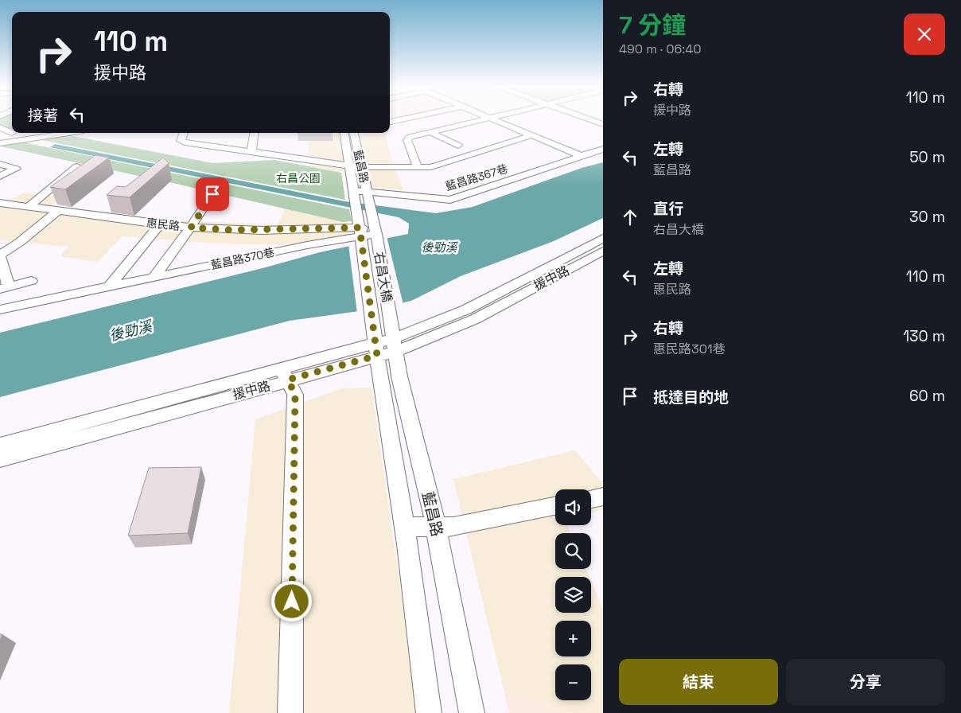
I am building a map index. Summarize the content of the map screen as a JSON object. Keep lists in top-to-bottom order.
{
  "streets": {
    "street": [
      "藍昌路",
      "藍昌路367巷",
      "惠民路",
      "藍昌路370巷",
      "右昌大橋",
      "援中路"
    ]
  },
  "crossings": [
    ["藍昌路", "藍昌路367巷"],
    ["藍昌路", "惠民路"],
    ["藍昌路", "藍昌路370巷"],
    ["藍昌路", "右昌大橋"],
    ["藍昌路", "援中路"],
    ["惠民路", "藍昌路370巷"],
    ["惠民路", "右昌大橋"],
    ["藍昌路370巷", "右昌大橋"]
  ],
  "water": ["後勁溪"],
  "parks": ["右昌公園"],
  "page": {
    "heading": ["7 分鐘", "490 m · 06:40"],
    "turn": ["110 m", "援中路"],
    "list": [
      {
        "name": "右轉",
        "note": "援中路",
        "value": "110 m"
      },
      {
        "name": "左轉",
        "note": "藍昌路",
        "value": "50 m"
      },
      {
        "name": "直行",
        "note": "右昌大橋",
        "value": "30 m"
      },
      {
        "name": "左轉",
        "note": "惠民路",
        "value": "110 m"
      },
      {
        "name": "右轉",
        "note": "惠民路301巷",
        "value": "130 m"
      },
      {
        "name": "抵達目的地",
        "value": "60 m"
      }
    ],
    "then": "接著",
    "map_buttons": ["+", "−"],
    "buttons": ["結束", "分享"]
  }
}
